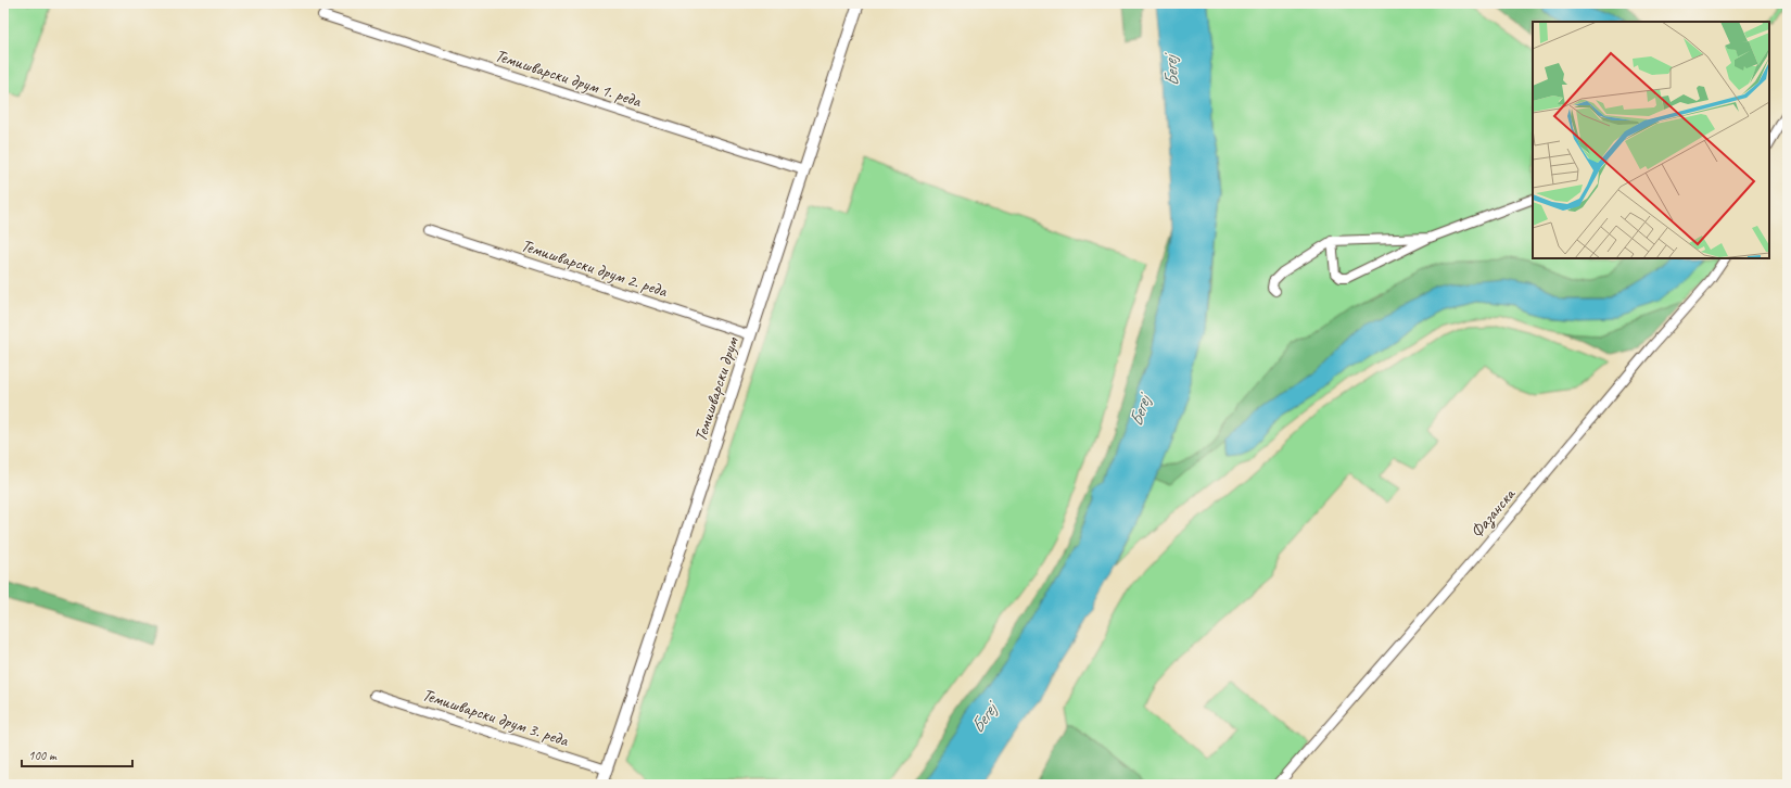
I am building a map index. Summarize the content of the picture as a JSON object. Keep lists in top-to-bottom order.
{
  "streets": {
    "main road": ["Темишварски друм"],
    "street": [
      "Темишварски друм 1. реда",
      "Темишварски друм 2. реда",
      "Фазанска",
      "Темишварски друм 3. реда"
    ]
  },
  "crossings": [
    ["Темишварски друм 1. реда", "Темишварски друм"],
    ["Темишварски друм 2. реда", "Темишварски друм"],
    ["Темишварски друм", "Темишварски друм 3. реда"]
  ],
  "water": ["Бегеј"],
  "scale_bar": "100 m"
}
